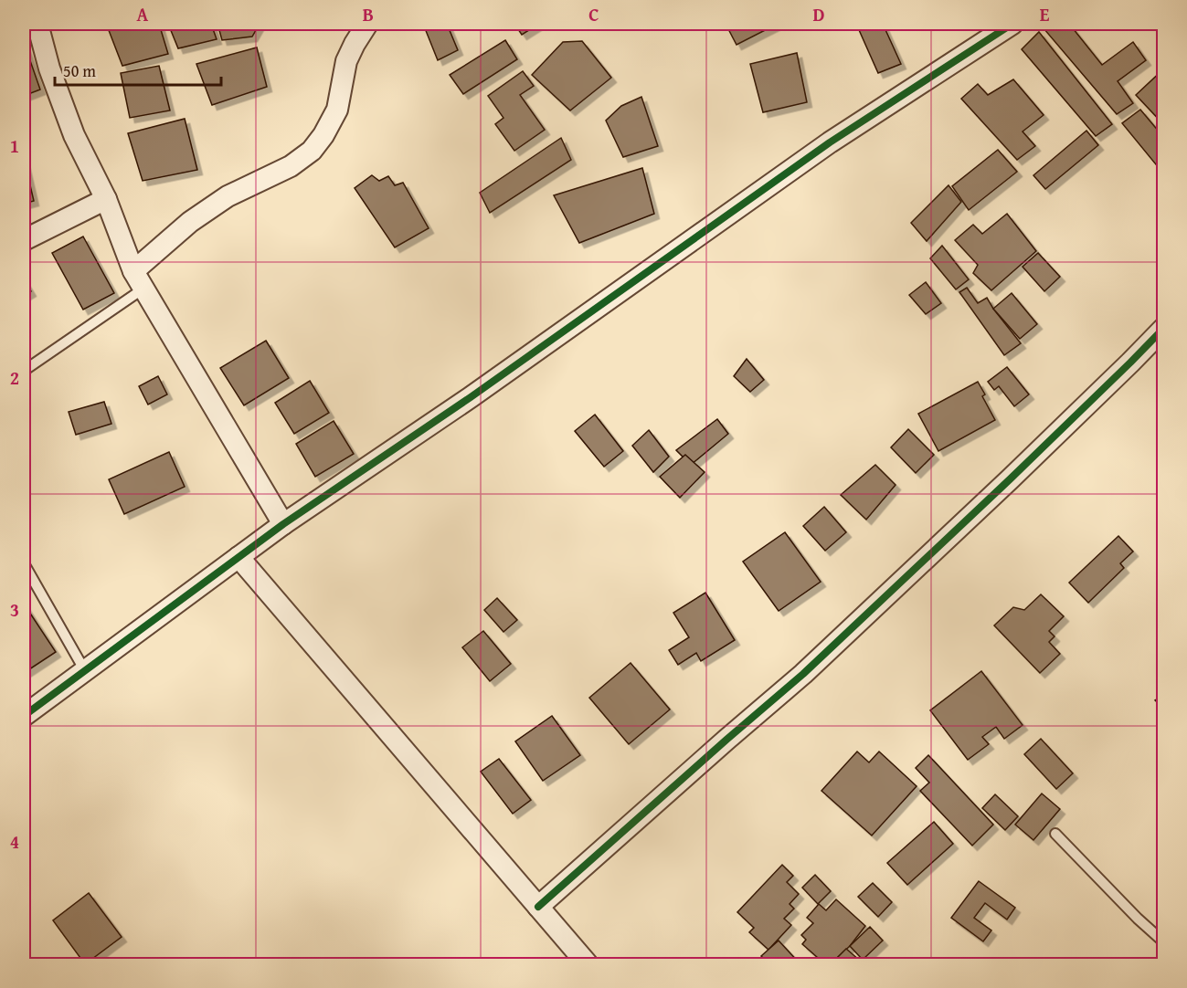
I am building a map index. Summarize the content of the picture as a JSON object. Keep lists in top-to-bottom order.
{
  "scale_bar": "50 m",
  "grid": {
    "columns": [
      "A",
      "B",
      "C",
      "D",
      "E"
    ],
    "rows": [
      "1",
      "2",
      "3",
      "4"
    ]
  }
}
